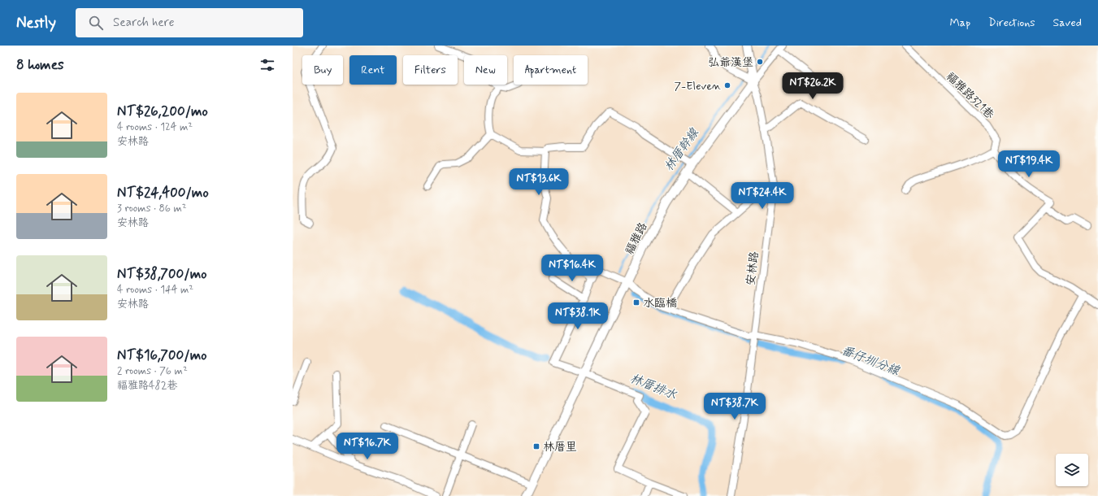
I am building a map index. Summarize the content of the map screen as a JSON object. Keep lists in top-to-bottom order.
{
  "streets": {
    "main road": ["福雅路", "安林路"],
    "street": ["福雅路321巷"]
  },
  "crossings": [
    ["福雅路", "安林路"]
  ],
  "water": ["林厝幹線", "番仔圳分線", "林厝排水"],
  "places": {
    "other": ["弘爺漢堡", "7-Eleven"],
    "transit": ["水臨橋", "林厝里"]
  },
  "page": {
    "header": "Nestly",
    "search": "Search here",
    "nav": ["Map", "Directions", "Saved"],
    "heading": "8 homes",
    "chip": [
      "Buy",
      "Rent",
      "Filters",
      "New",
      "Apartment"
    ],
    "price": [
      "NT$26.2K",
      "NT$19.4K",
      "NT$13.6K",
      "NT$24.4K",
      "NT$16.4K",
      "NT$38.1K",
      "NT$38.7K",
      "NT$16.7K"
    ],
    "list": [
      {
        "name": "NT$26,200/mo",
        "note": "4 rooms · 124 m² · 安林路"
      },
      {
        "name": "NT$24,400/mo",
        "note": "3 rooms · 86 m² · 安林路"
      },
      {
        "name": "NT$38,700/mo",
        "note": "4 rooms · 144 m² · 安林路"
      },
      {
        "name": "NT$16,700/mo",
        "note": "2 rooms · 76 m² · 福雅路482巷"
      }
    ]
  }
}
